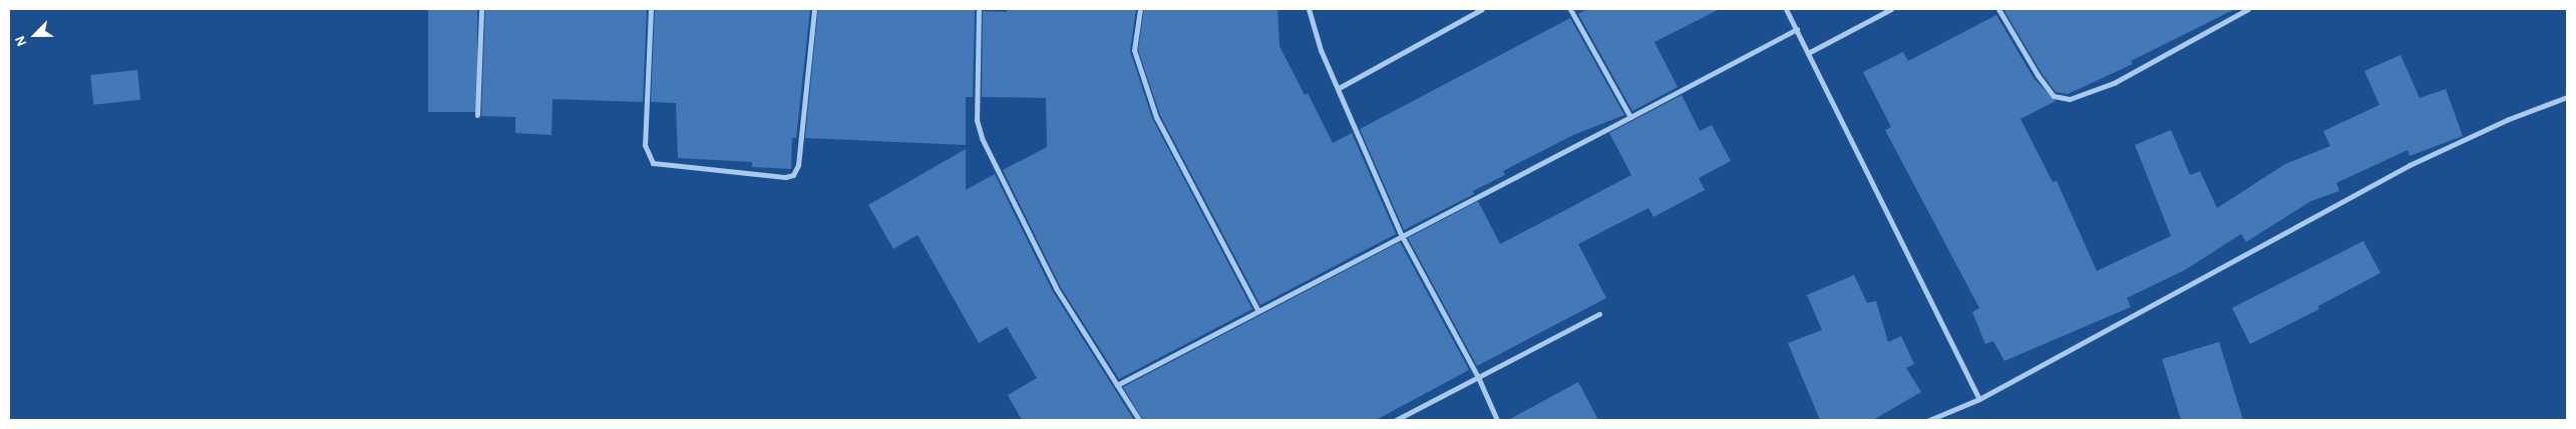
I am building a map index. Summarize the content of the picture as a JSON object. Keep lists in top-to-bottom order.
{
  "north": "bottom left"
}
